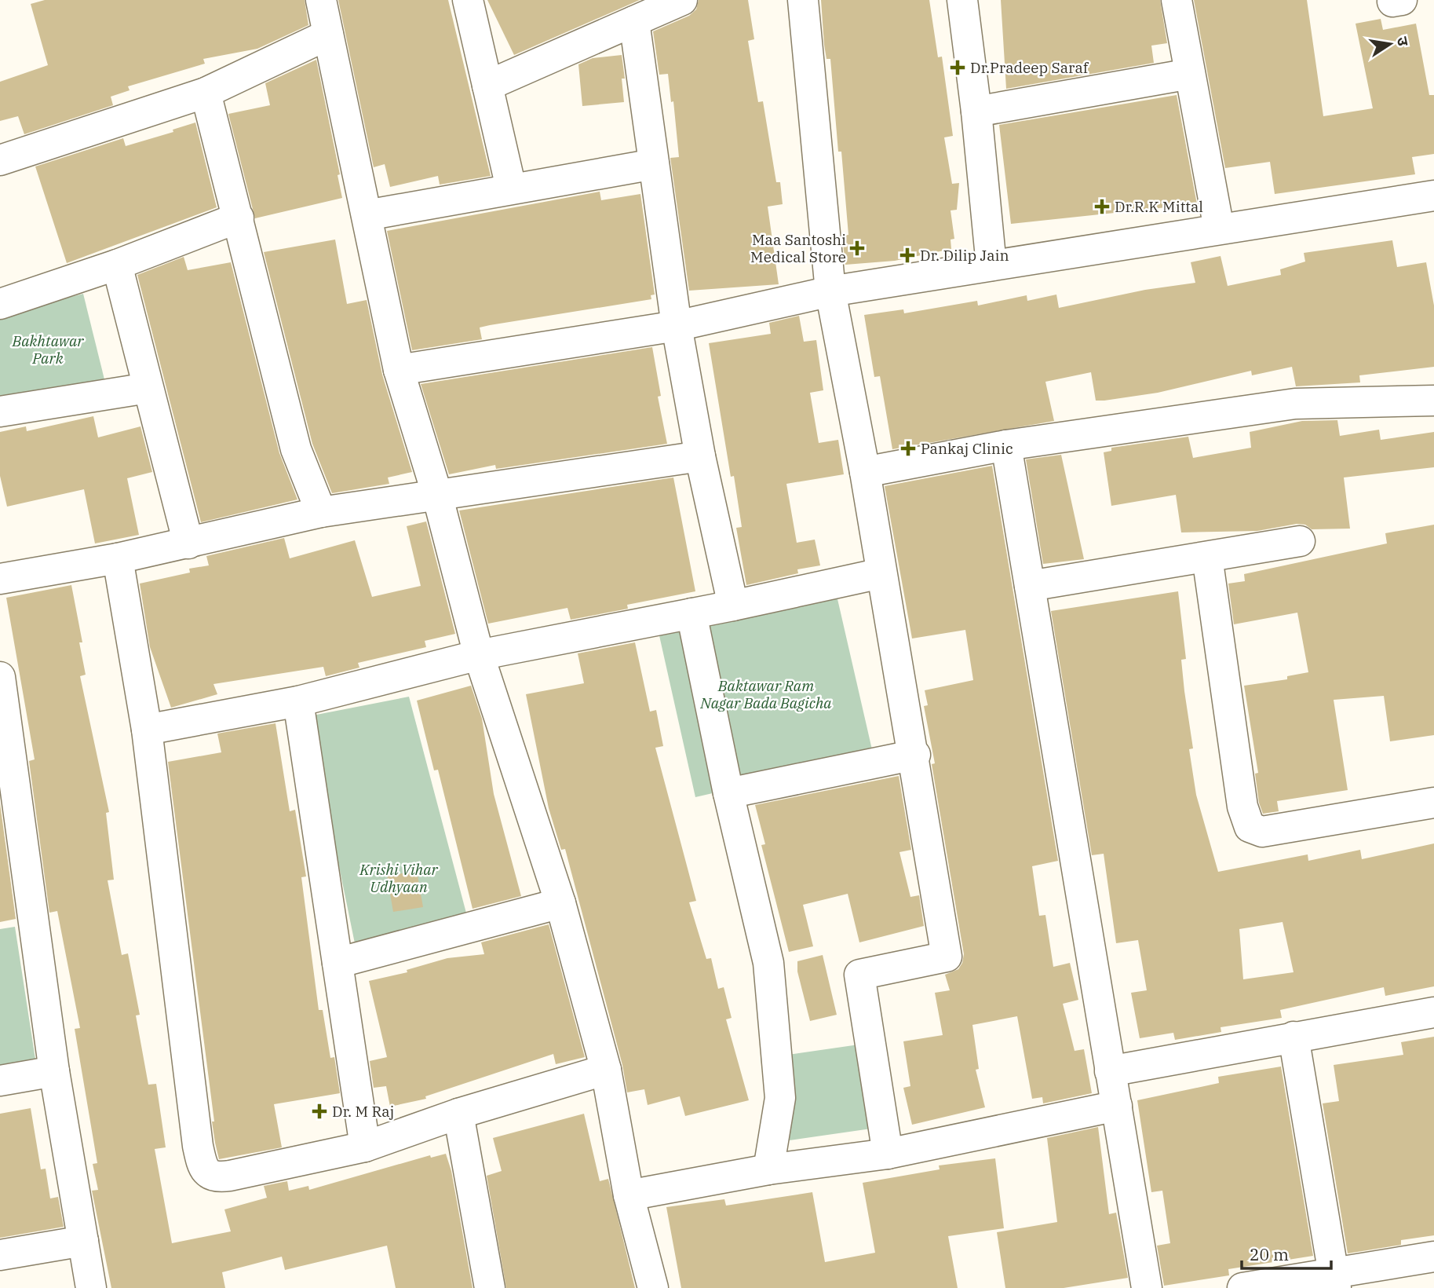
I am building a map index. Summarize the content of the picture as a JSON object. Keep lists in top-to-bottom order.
{
  "parks": ["Bakhtawar Park", "Baktawar Ram Nagar Bada Bagicha", "Krishi Vihar Udhyaan"],
  "places": {
    "health": [
      "Dr.Pradeep Saraf",
      "Dr.R.K Mittal",
      "Maa Santoshi Medical Store",
      "Dr. Dilip Jain",
      "Pankaj Clinic",
      "Dr. M Raj"
    ]
  },
  "scale_bar": "20 m",
  "north": "right"
}
